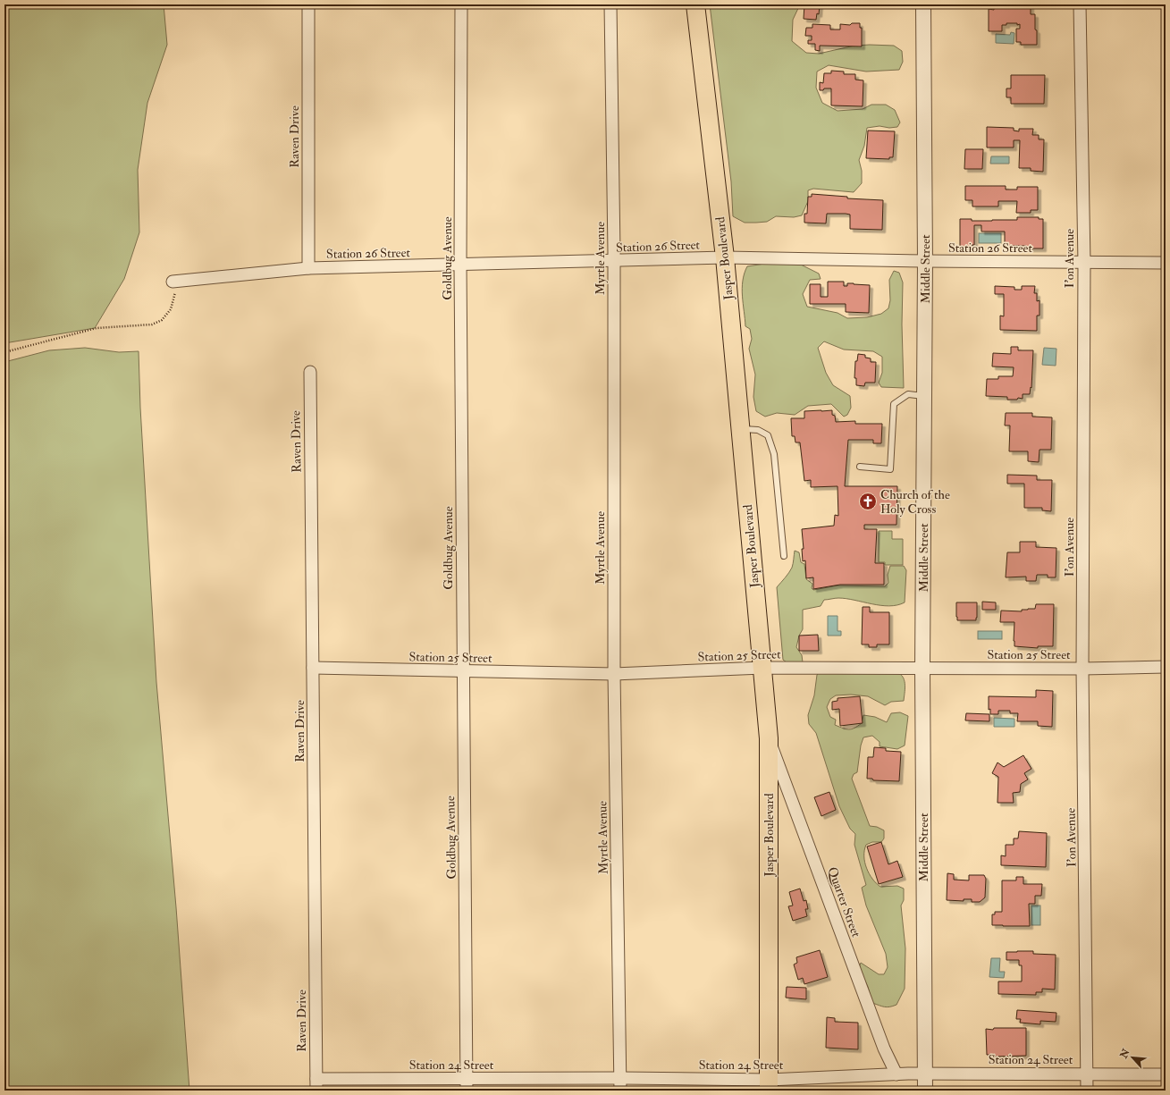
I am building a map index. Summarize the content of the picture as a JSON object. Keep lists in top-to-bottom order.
{
  "streets": {
    "main road": ["Jasper Boulevard"],
    "street": [
      "Raven Drive",
      "Station 26 Street",
      "Goldbug Avenue",
      "Myrtle Avenue",
      "I'on Avenue",
      "Middle Street",
      "Station 25 Street",
      "Quarter Street",
      "Station 24 Street"
    ]
  },
  "crossings": [
    ["Raven Drive", "Station 26 Street"],
    ["Raven Drive", "Station 25 Street"],
    ["Raven Drive", "Station 24 Street"],
    ["Station 26 Street", "Goldbug Avenue"],
    ["Station 26 Street", "Myrtle Avenue"],
    ["Station 26 Street", "Jasper Boulevard"],
    ["Station 26 Street", "I'on Avenue"],
    ["Station 26 Street", "Middle Street"],
    ["Goldbug Avenue", "Station 25 Street"],
    ["Goldbug Avenue", "Station 24 Street"],
    ["Myrtle Avenue", "Station 25 Street"],
    ["Myrtle Avenue", "Station 24 Street"],
    ["Jasper Boulevard", "Station 25 Street"],
    ["Jasper Boulevard", "Quarter Street"],
    ["Jasper Boulevard", "Station 24 Street"],
    ["I'on Avenue", "Station 25 Street"],
    ["I'on Avenue", "Station 24 Street"],
    ["Middle Street", "Station 25 Street"],
    ["Middle Street", "Station 24 Street"],
    ["Quarter Street", "Station 24 Street"]
  ],
  "places": {
    "church": ["Church of the Holy Cross"]
  },
  "north": "top left"
}
